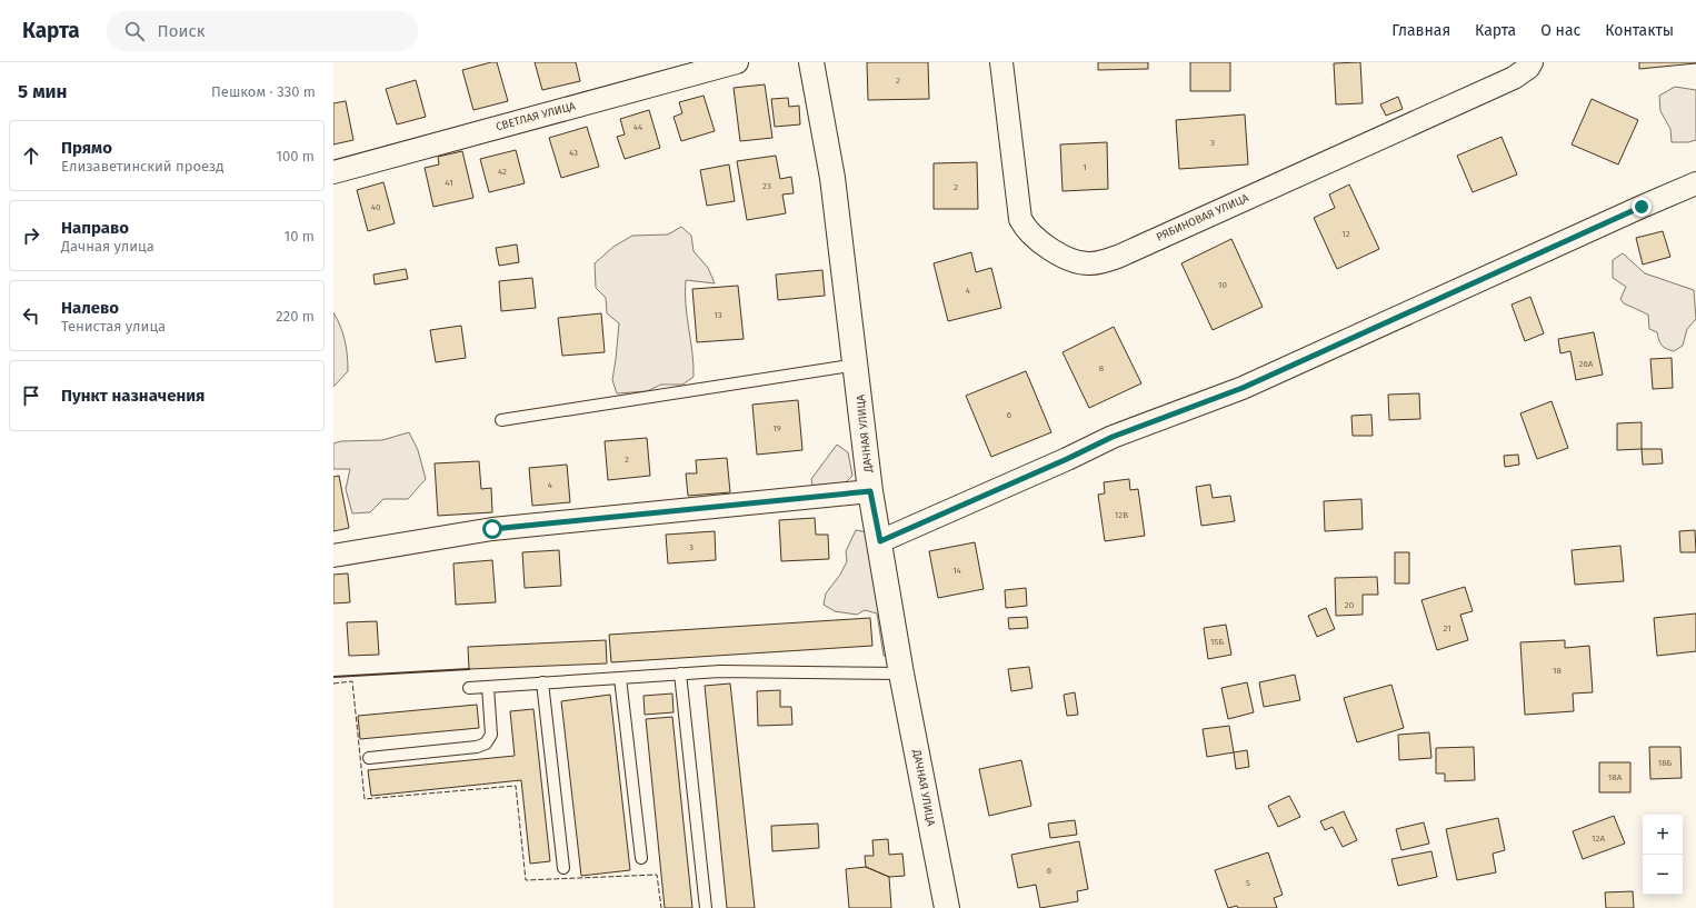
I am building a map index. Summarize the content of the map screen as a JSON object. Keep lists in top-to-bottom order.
{
  "streets": {
    "street": ["СВЕТЛАЯ УЛИЦА", "РЯБИНОВАЯ УЛИЦА", "ДАЧНАЯ УЛИЦА"]
  },
  "house_numbers": [
    "2",
    "44",
    "3",
    "43",
    "1",
    "42",
    "41",
    "23",
    "2",
    "40",
    "12",
    "10",
    "4",
    "13",
    "26А",
    "8",
    "6",
    "19",
    "2",
    "4",
    "12В",
    "3",
    "14",
    "20",
    "21",
    "15Б",
    "18",
    "18Б",
    "18А",
    "12А",
    "6",
    "5"
  ],
  "page": {
    "header": "Карта",
    "search": "Поиск",
    "nav": [
      "Главная",
      "Карта",
      "О нас",
      "Контакты"
    ],
    "heading": ["5 мин", "Пешком · 330 m"],
    "list": [
      ["Прямо", "Елизаветинский проезд", "100 m"],
      ["Направо", "Дачная улица", "10 m"],
      ["Налево", "Тенистая улица", "220 m"],
      "Пункт назначения"
    ],
    "map_buttons": ["+", "−"]
  }
}
